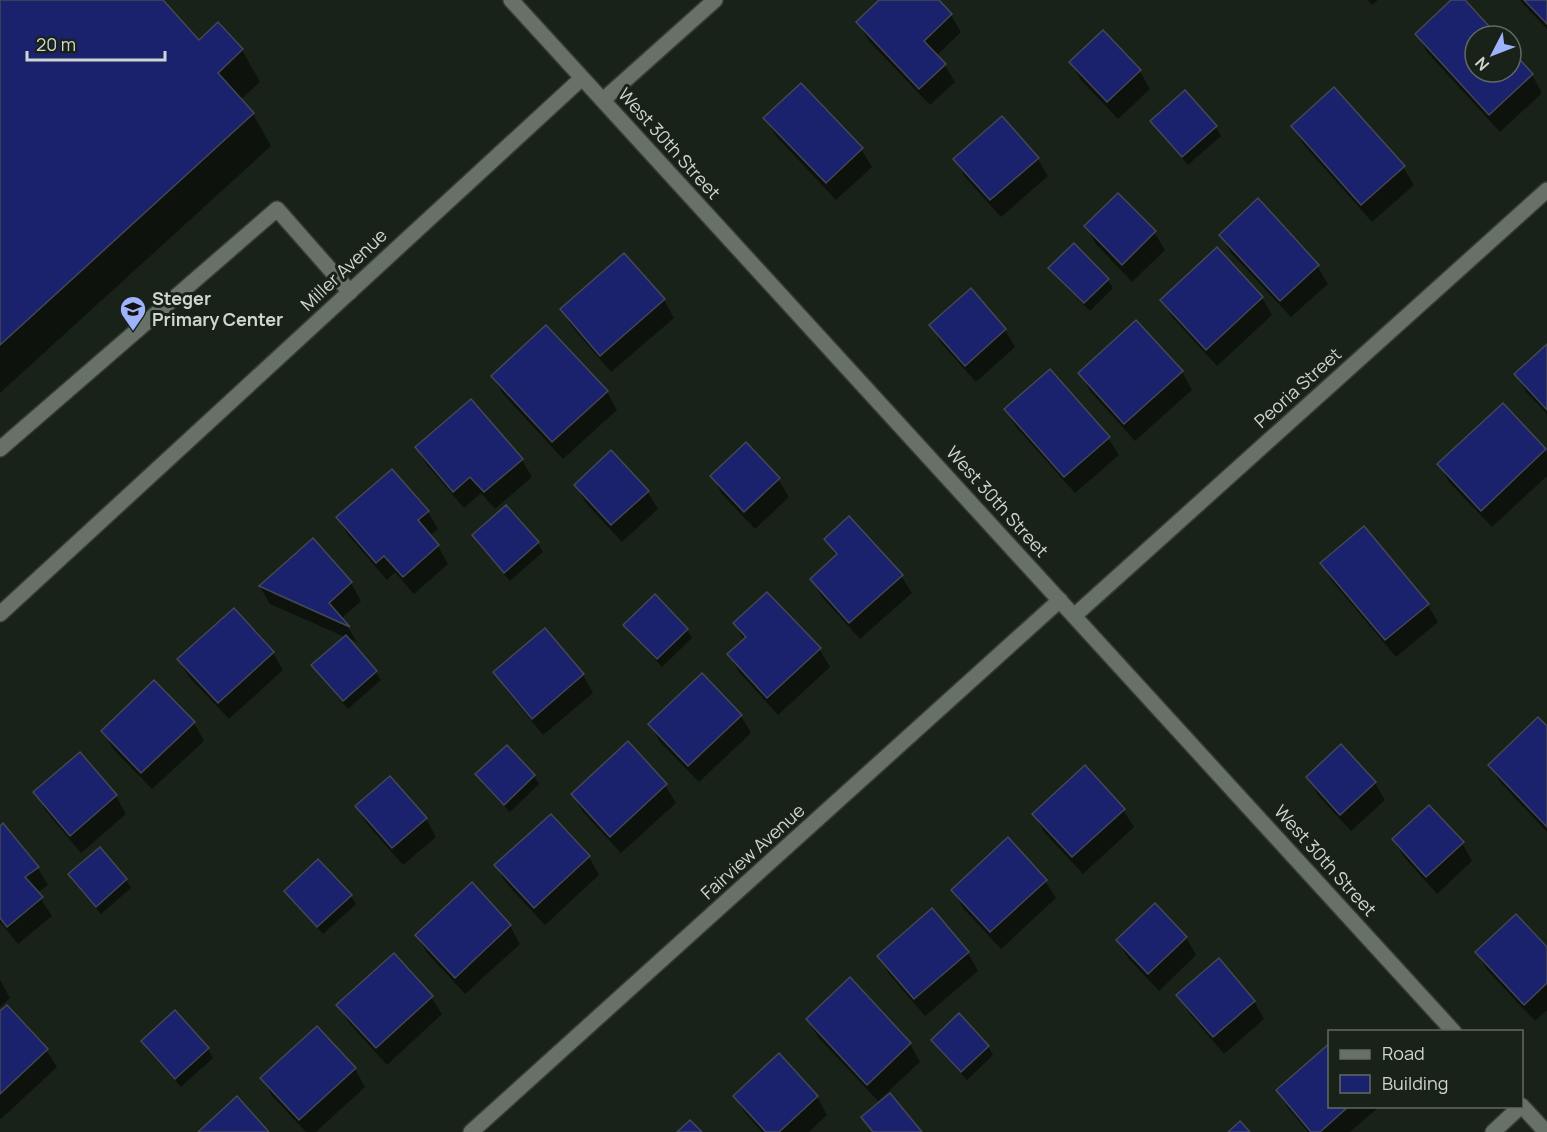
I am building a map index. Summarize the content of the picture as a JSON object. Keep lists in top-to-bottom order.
{
  "streets": {
    "street": [
      "West 30th Street",
      "Miller Avenue",
      "Peoria Street",
      "Fairview Avenue"
    ]
  },
  "crossings": [
    ["West 30th Street", "Miller Avenue"],
    ["West 30th Street", "Peoria Street"],
    ["West 30th Street", "Fairview Avenue"]
  ],
  "places": {
    "school or university": ["Steger Primary Center"]
  },
  "legend": ["Road", "Building"],
  "scale_bar": "20 m",
  "north": "bottom left"
}
